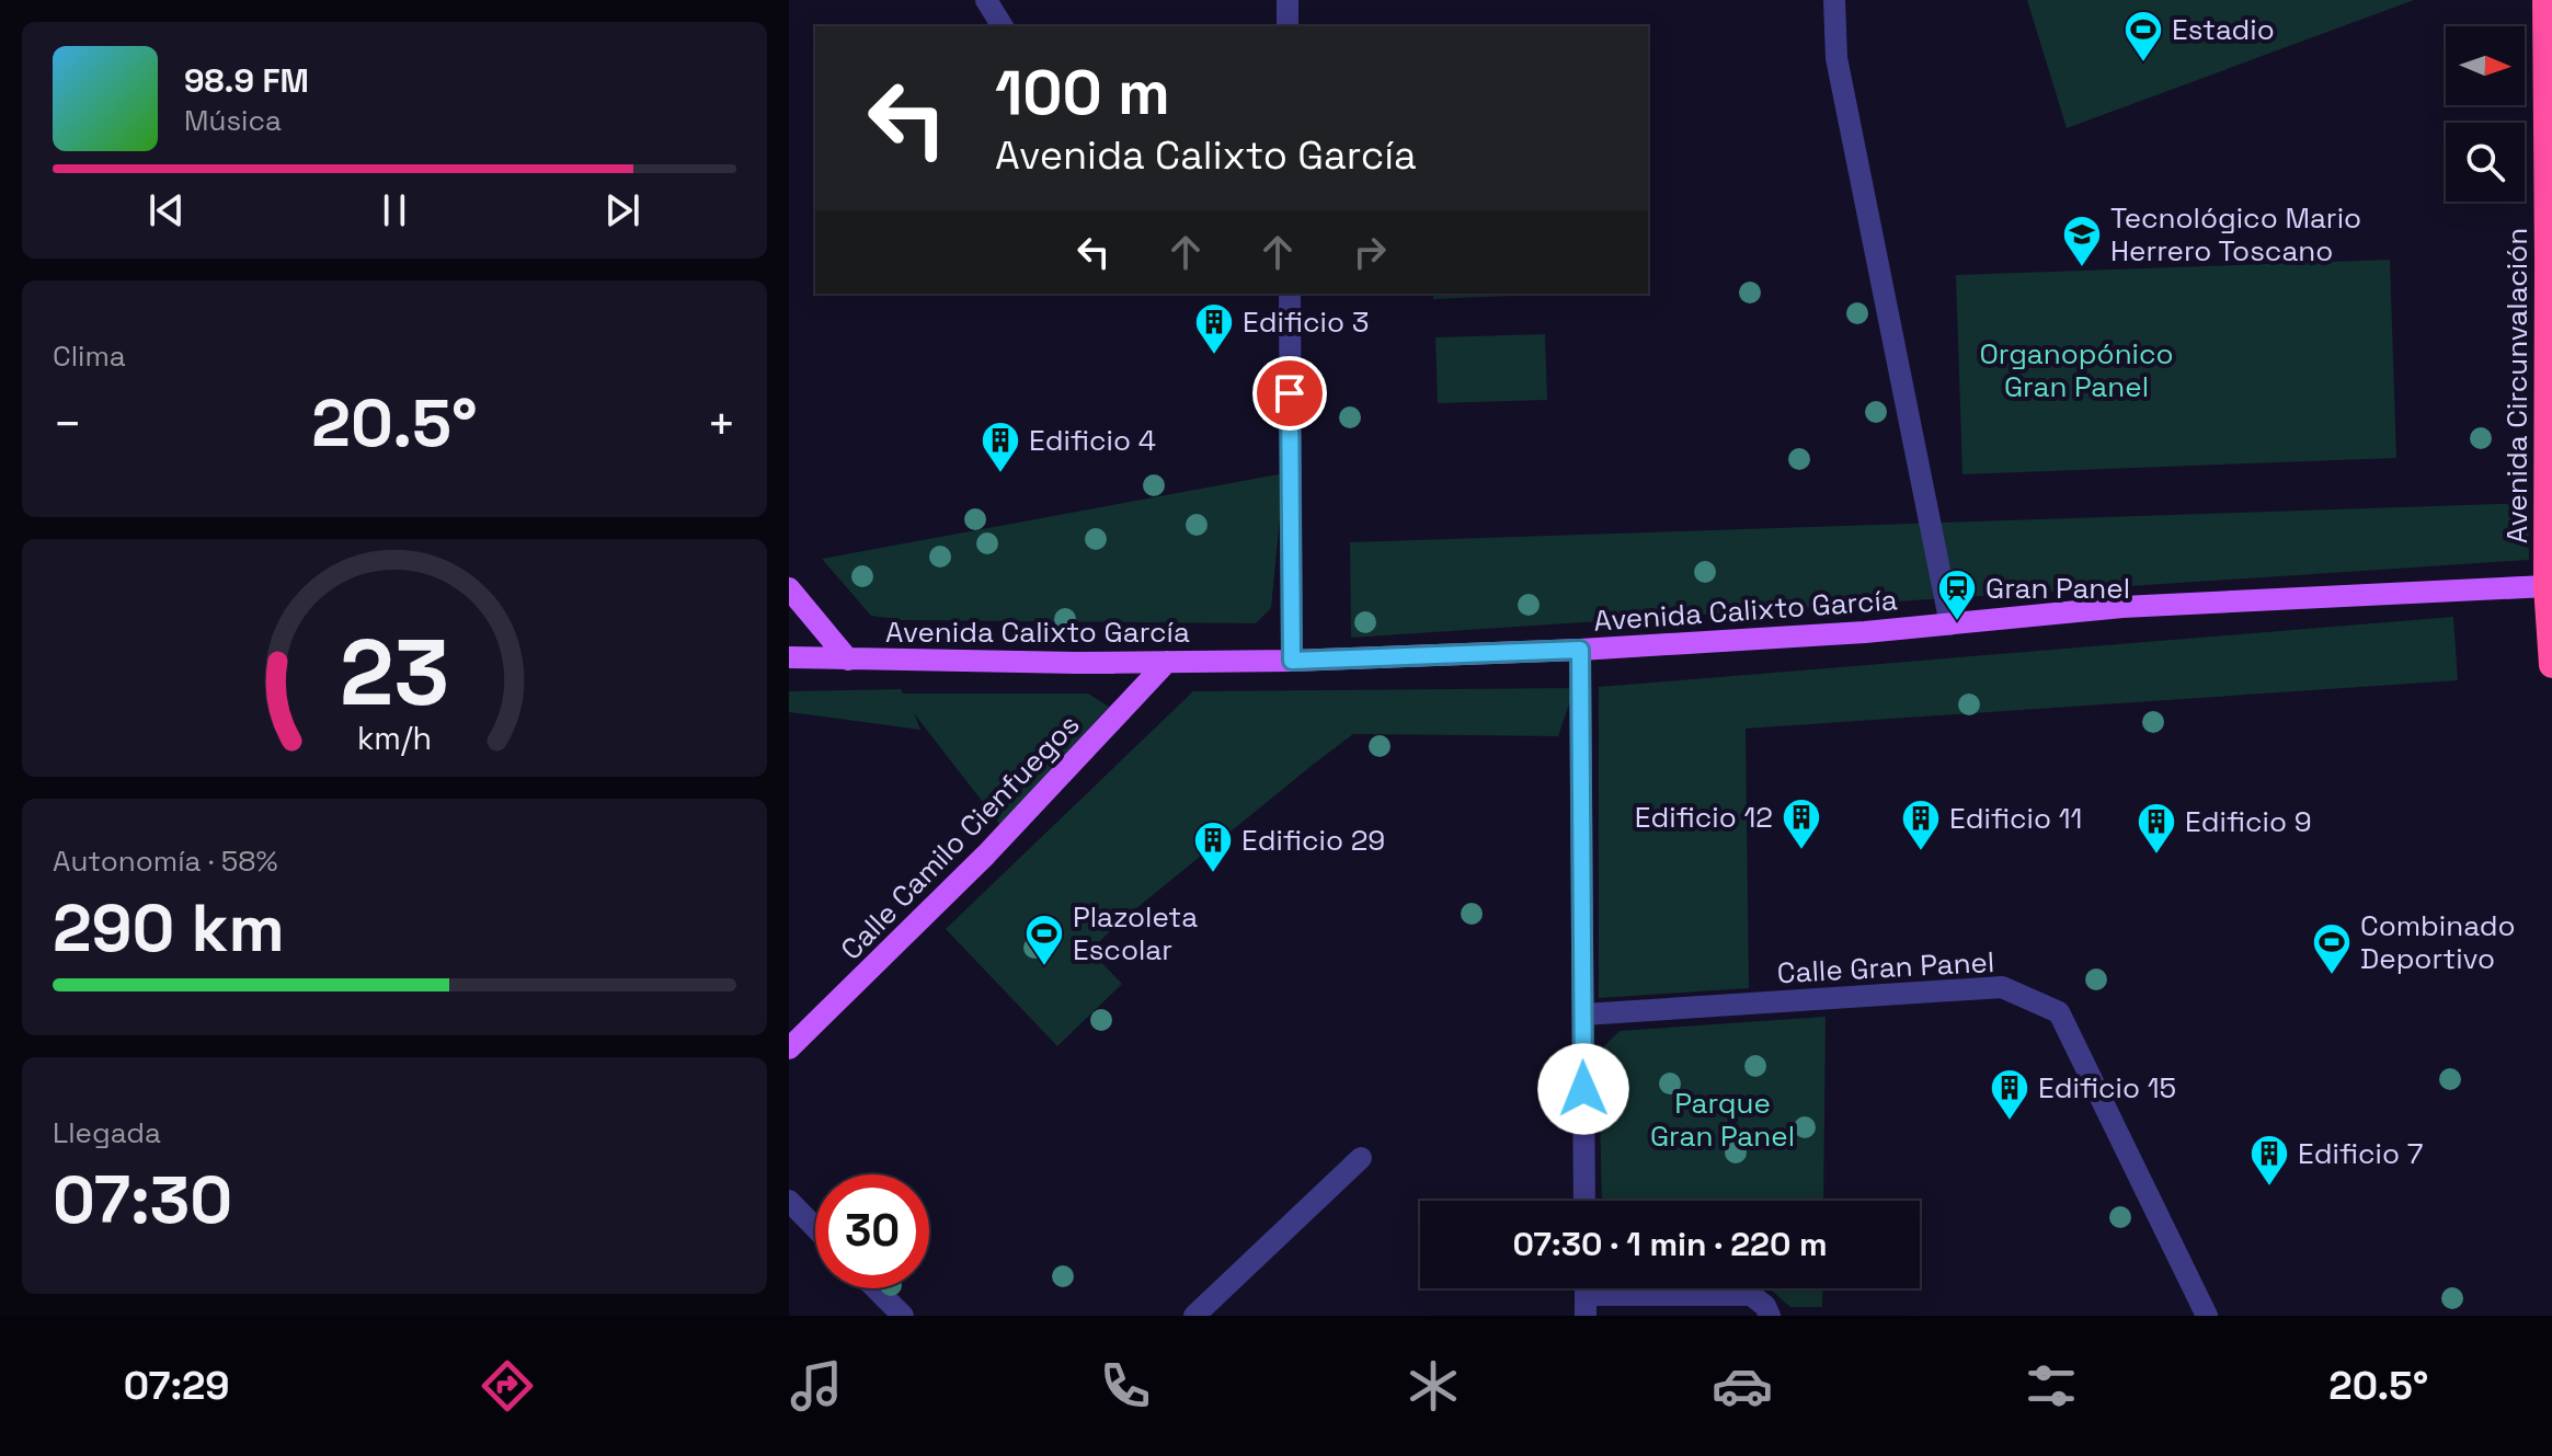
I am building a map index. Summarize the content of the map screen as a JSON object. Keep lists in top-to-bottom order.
{
  "streets": {
    "highway": ["Avenida Circunvalación"],
    "main road": ["Avenida Calixto García", "Calle Camilo Cienfuegos"],
    "street": ["Calle Gran Panel"]
  },
  "crossings": [
    ["Avenida Circunvalación", "Avenida Calixto García"],
    ["Avenida Calixto García", "Calle Camilo Cienfuegos"]
  ],
  "parks": ["Organopónico Gran Panel", "Parque Gran Panel"],
  "places": {
    "sports": ["Estadio", "Plazoleta Escolar", "Combinado Deportivo"],
    "school or university": ["Tecnológico Mario Herrero Toscano"],
    "building": [
      "Edificio 3",
      "Edificio 4",
      "Edificio 12",
      "Edificio 11",
      "Edificio 9",
      "Edificio 29",
      "Edificio 15",
      "Edificio 7"
    ],
    "station": ["Gran Panel"]
  },
  "north": "right",
  "page": {
    "turn": ["100 m", "Avenida Calixto García"],
    "song": ["98.9 FM", "Música"],
    "tile": [
      "Clima",
      ["Autonomía · 58%", "290 km"],
      ["Llegada", "07:30"]
    ],
    "heat": ["−", "20.5°", "+"],
    "limit": "30",
    "trip": "07:30 · 1 min · 220 m",
    "tabs": ["07:29", "20.5°"],
    "gauge": ["23", "km/h"]
  }
}
